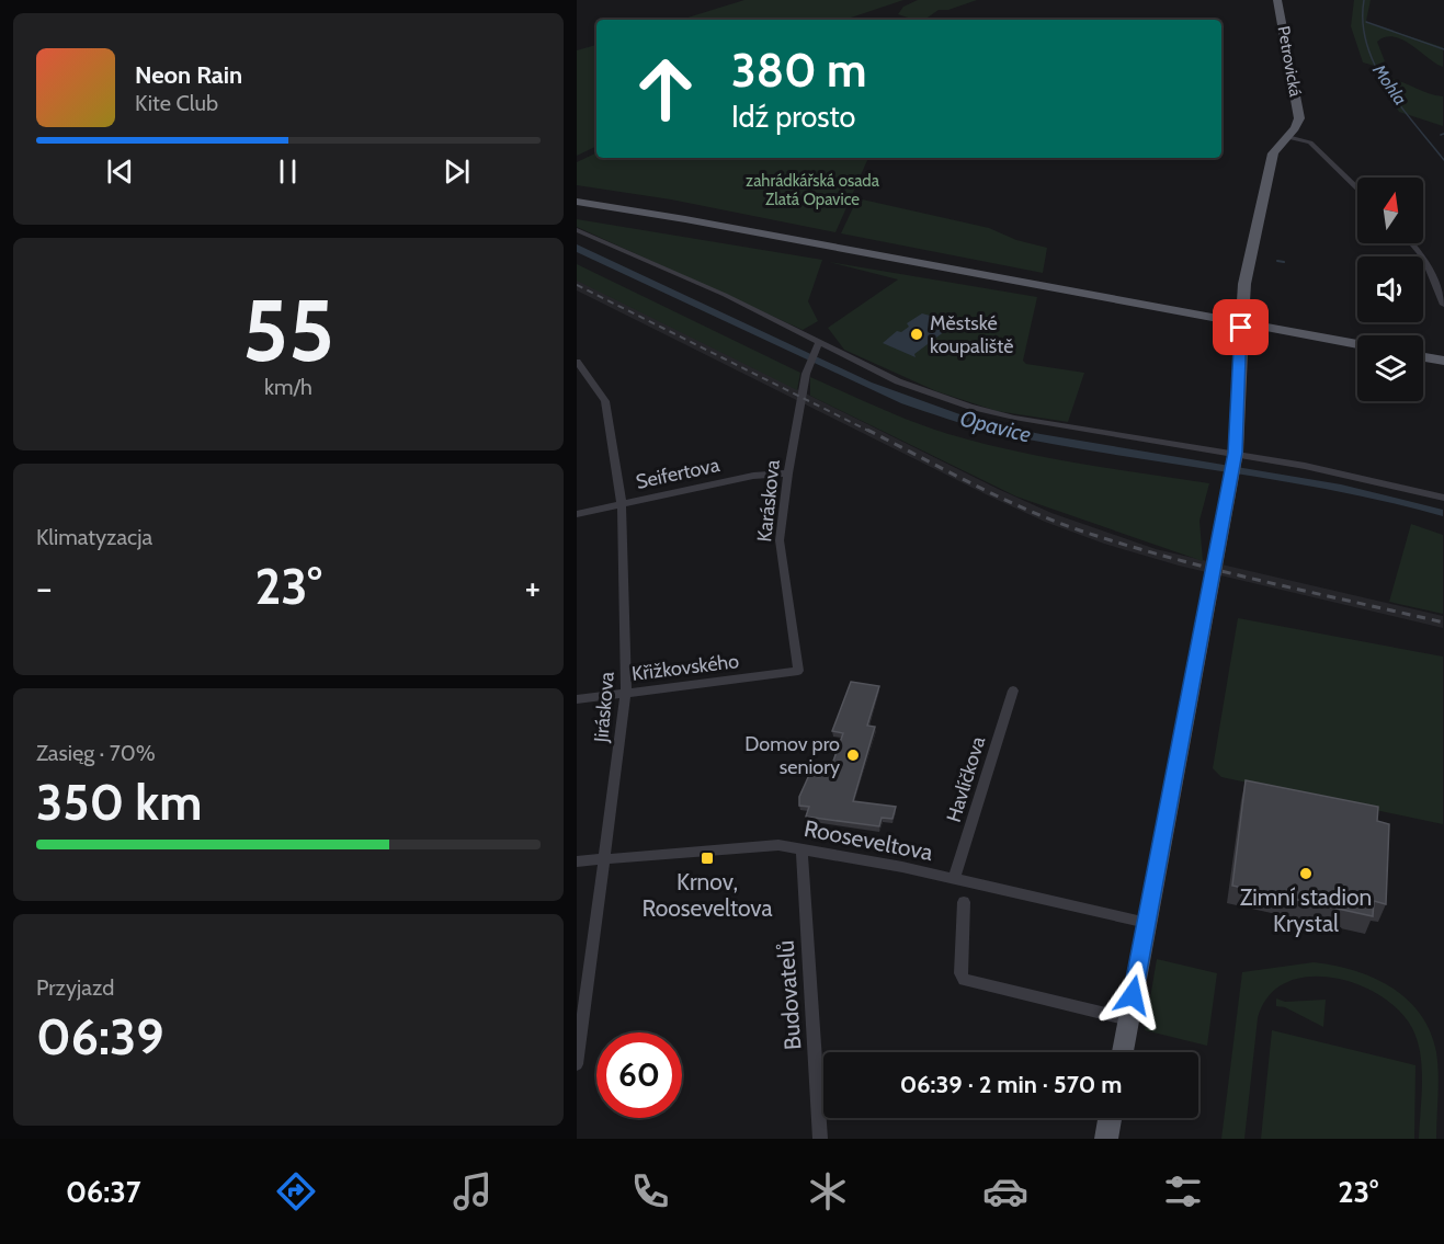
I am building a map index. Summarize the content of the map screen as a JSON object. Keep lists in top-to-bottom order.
{
  "streets": {
    "main road": ["Petrovická"],
    "street": [
      "Seifertova",
      "Karáskova",
      "Křižkovského",
      "Jiráskova",
      "Havlíčkova",
      "Rooseveltova",
      "Budovatelů"
    ]
  },
  "crossings": [
    ["Seifertova", "Karáskova"],
    ["Seifertova", "Jiráskova"],
    ["Karáskova", "Křižkovského"],
    ["Křižkovského", "Jiráskova"],
    ["Jiráskova", "Rooseveltova"],
    ["Havlíčkova", "Rooseveltova"],
    ["Rooseveltova", "Budovatelů"]
  ],
  "water": ["Mohla", "Opavice"],
  "parks": ["zahrádkářská osada Zlatá Opavice"],
  "places": {
    "other": ["Městské koupaliště", "Domov pro seniory", "Zimní stadion Krystal"],
    "transit": ["Krnov, Rooseveltova"]
  },
  "north": "top",
  "page": {
    "turn": ["380 m", "Idź prosto"],
    "song": ["Neon Rain", "Kite Club"],
    "tile": [
      ["55", "km/h"],
      "Klimatyzacja",
      ["Zasięg · 70%", "350 km"],
      ["Przyjazd", "06:39"]
    ],
    "heat": ["−", "23°", "+"],
    "limit": "60",
    "trip": "06:39 · 2 min · 570 m",
    "tabs": ["06:37", "23°"]
  }
}
